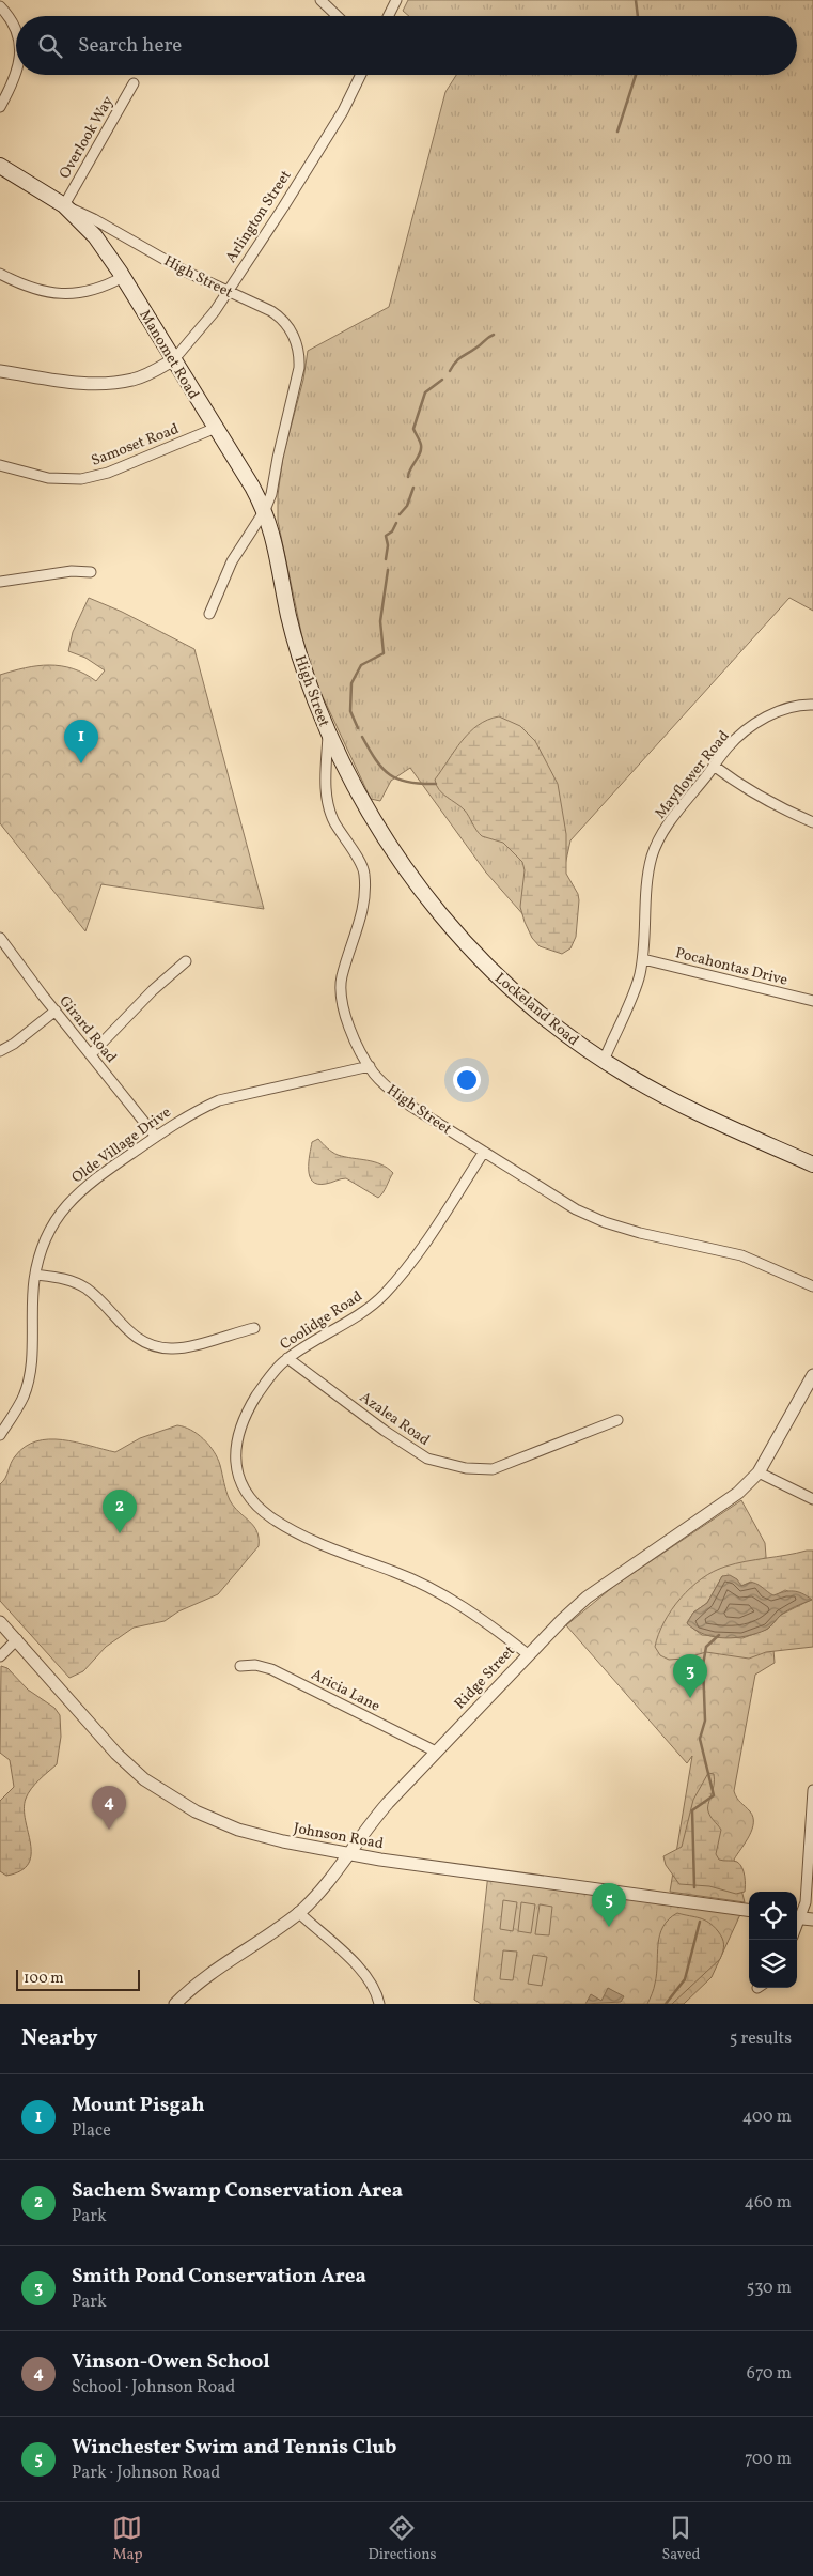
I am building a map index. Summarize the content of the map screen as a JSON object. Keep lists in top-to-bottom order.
{
  "streets": {
    "main road": ["High Street", "Manomet Road", "Lockeland Road"],
    "street": [
      "Overlook Way",
      "Arlington Street",
      "Samoset Road",
      "Mayflower Road",
      "Pocahontas Drive",
      "Girard Road",
      "Olde Village Drive",
      "Coolidge Road",
      "Azalea Road",
      "Ridge Street",
      "Aricia Lane",
      "Johnson Road"
    ]
  },
  "crossings": [
    ["Overlook Way", "High Street"],
    ["Overlook Way", "Manomet Road"],
    ["Arlington Street", "High Street"],
    ["Arlington Street", "Manomet Road"],
    ["High Street", "Manomet Road"],
    ["High Street", "Lockeland Road"],
    ["High Street", "Olde Village Drive"],
    ["High Street", "Coolidge Road"],
    ["Manomet Road", "Samoset Road"],
    ["Mayflower Road", "Pocahontas Drive"],
    ["Mayflower Road", "Lockeland Road"],
    ["Girard Road", "Olde Village Drive"],
    ["Coolidge Road", "Azalea Road"],
    ["Coolidge Road", "Ridge Street"],
    ["Ridge Street", "Aricia Lane"],
    ["Ridge Street", "Johnson Road"]
  ],
  "scale_bar": "100 m",
  "page": {
    "search": "Search here",
    "pins": [
      "1",
      "2",
      "3",
      "4",
      "5"
    ],
    "scale": "100 m",
    "heading": ["Nearby", "5 results"],
    "list": [
      {
        "mark": "1",
        "name": "Mount Pisgah",
        "note": "Place",
        "value": "400 m"
      },
      {
        "mark": "2",
        "name": "Sachem Swamp Conservation Area",
        "note": "Park",
        "value": "460 m"
      },
      {
        "mark": "3",
        "name": "Smith Pond Conservation Area",
        "note": "Park",
        "value": "530 m"
      },
      {
        "mark": "4",
        "name": "Vinson-Owen School",
        "note": "School · Johnson Road",
        "value": "670 m"
      },
      {
        "mark": "5",
        "name": "Winchester Swim and Tennis Club",
        "note": "Park · Johnson Road",
        "value": "700 m"
      }
    ],
    "nav": ["Map", "Directions", "Saved"]
  }
}
